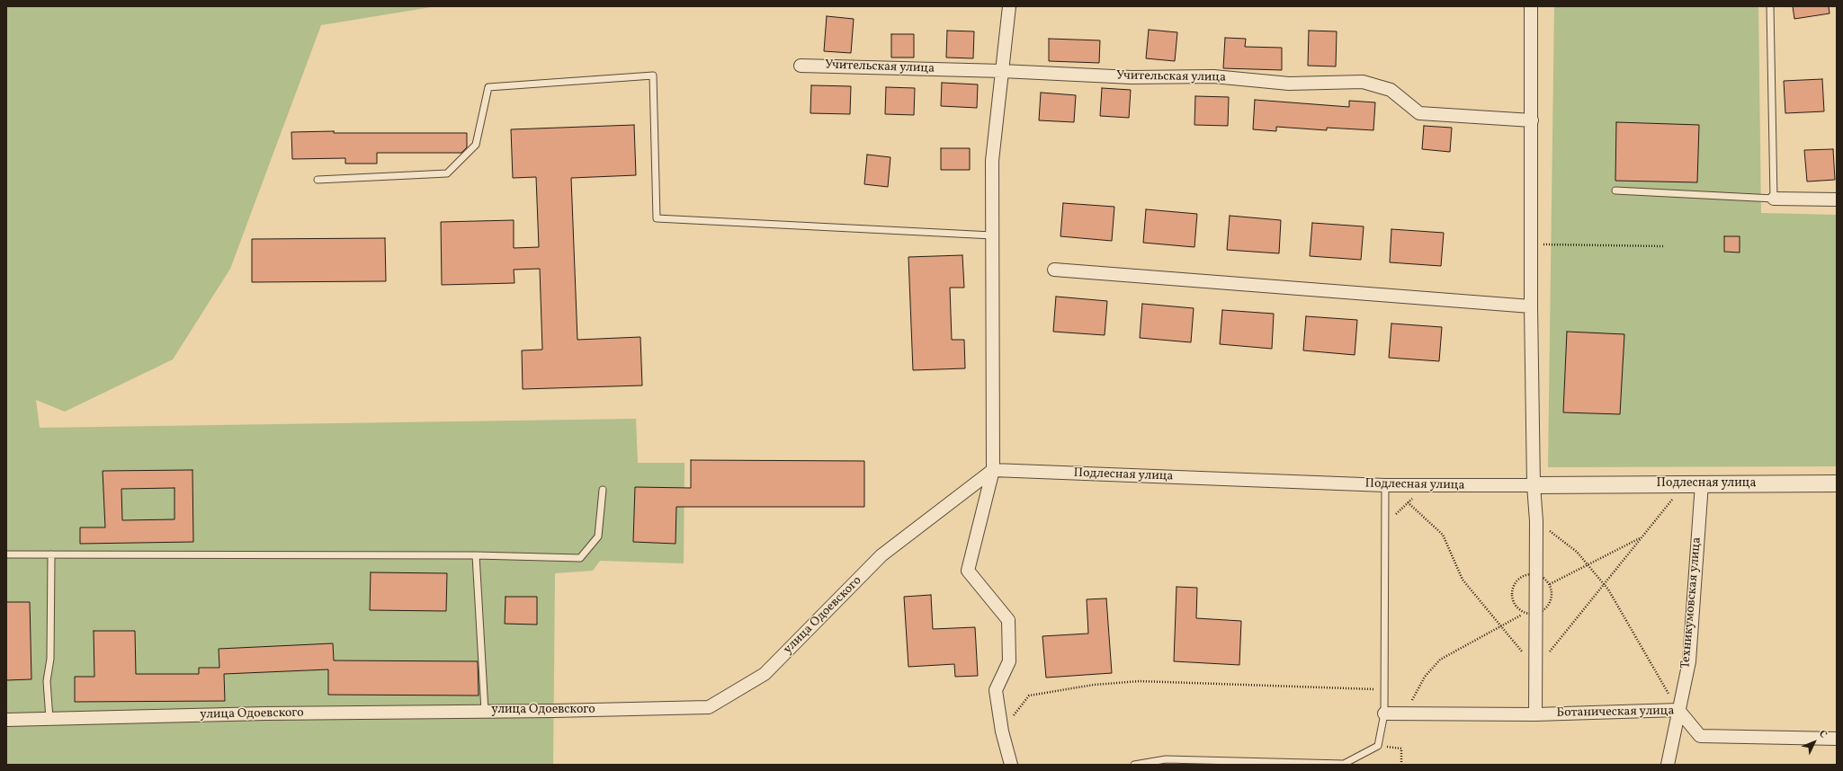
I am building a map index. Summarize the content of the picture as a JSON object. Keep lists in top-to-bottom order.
{
  "streets": {
    "street": [
      "Учительская улица",
      "Подлесная улица",
      "Техникумовская улица",
      "улица Одоевского",
      "Ботаническая улица"
    ]
  },
  "crossings": [
    ["Подлесная улица", "Техникумовская улица"],
    ["Подлесная улица", "улица Одоевского"],
    ["Техникумовская улица", "Ботаническая улица"]
  ],
  "north": "top right"
}
